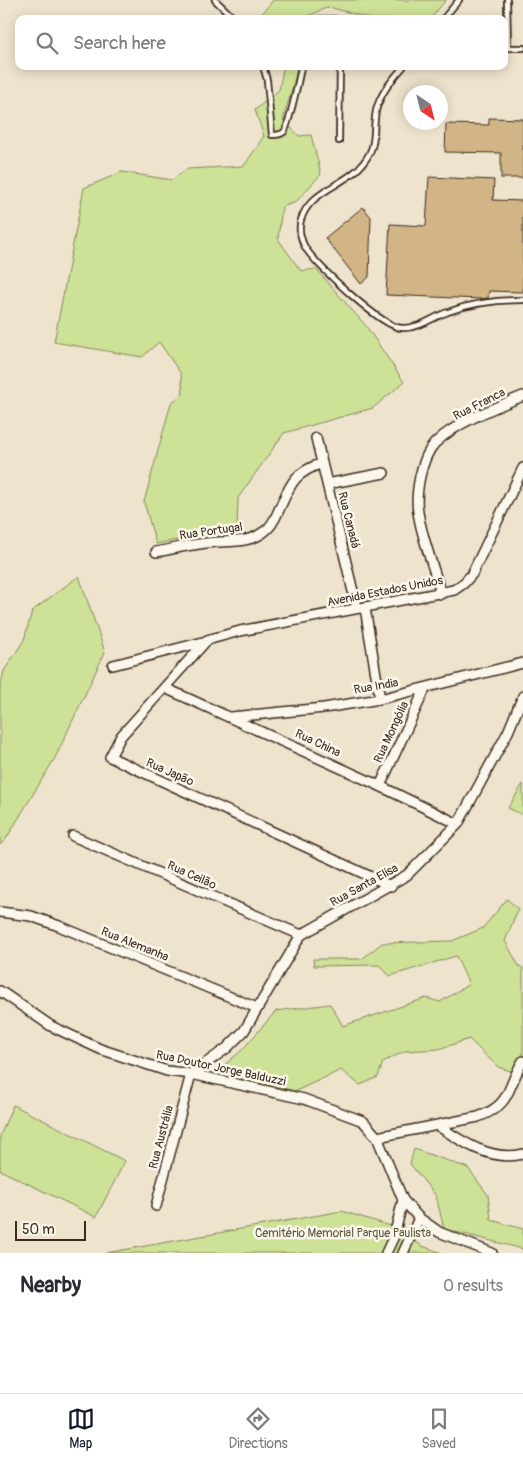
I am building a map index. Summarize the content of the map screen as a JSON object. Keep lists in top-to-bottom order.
{
  "streets": {
    "street": [
      "Rua Franca",
      "Rua Canadá",
      "Rua Portugal",
      "Avenida Estados Unidos",
      "Rua India",
      "Rua Mongólia",
      "Rua China",
      "Rua Japão",
      "Rua Ceilão",
      "Rua Santa Elisa",
      "Rua Alemanha",
      "Rua Doutor Jorge Balduzzi",
      "Rua Austrália"
    ]
  },
  "crossings": [
    ["Rua Franca", "Avenida Estados Unidos"],
    ["Rua Canadá", "Rua Portugal"],
    ["Rua Canadá", "Avenida Estados Unidos"],
    ["Rua Canadá", "Rua India"],
    ["Avenida Estados Unidos", "Rua Japão"],
    ["Rua India", "Rua Mongólia"],
    ["Rua India", "Rua China"],
    ["Rua Mongólia", "Rua China"],
    ["Rua China", "Rua Japão"],
    ["Rua China", "Rua Santa Elisa"],
    ["Rua Japão", "Rua Santa Elisa"],
    ["Rua Ceilão", "Rua Santa Elisa"],
    ["Rua Doutor Jorge Balduzzi", "Rua Austrália"]
  ],
  "parks": ["Cemitério Memorial Parque Paulista"],
  "scale_bar": "50 m",
  "north": "bottom right",
  "page": {
    "search": "Search here",
    "scale": "50 m",
    "heading": ["Nearby", "0 results"],
    "nav": ["Map", "Directions", "Saved"]
  }
}
